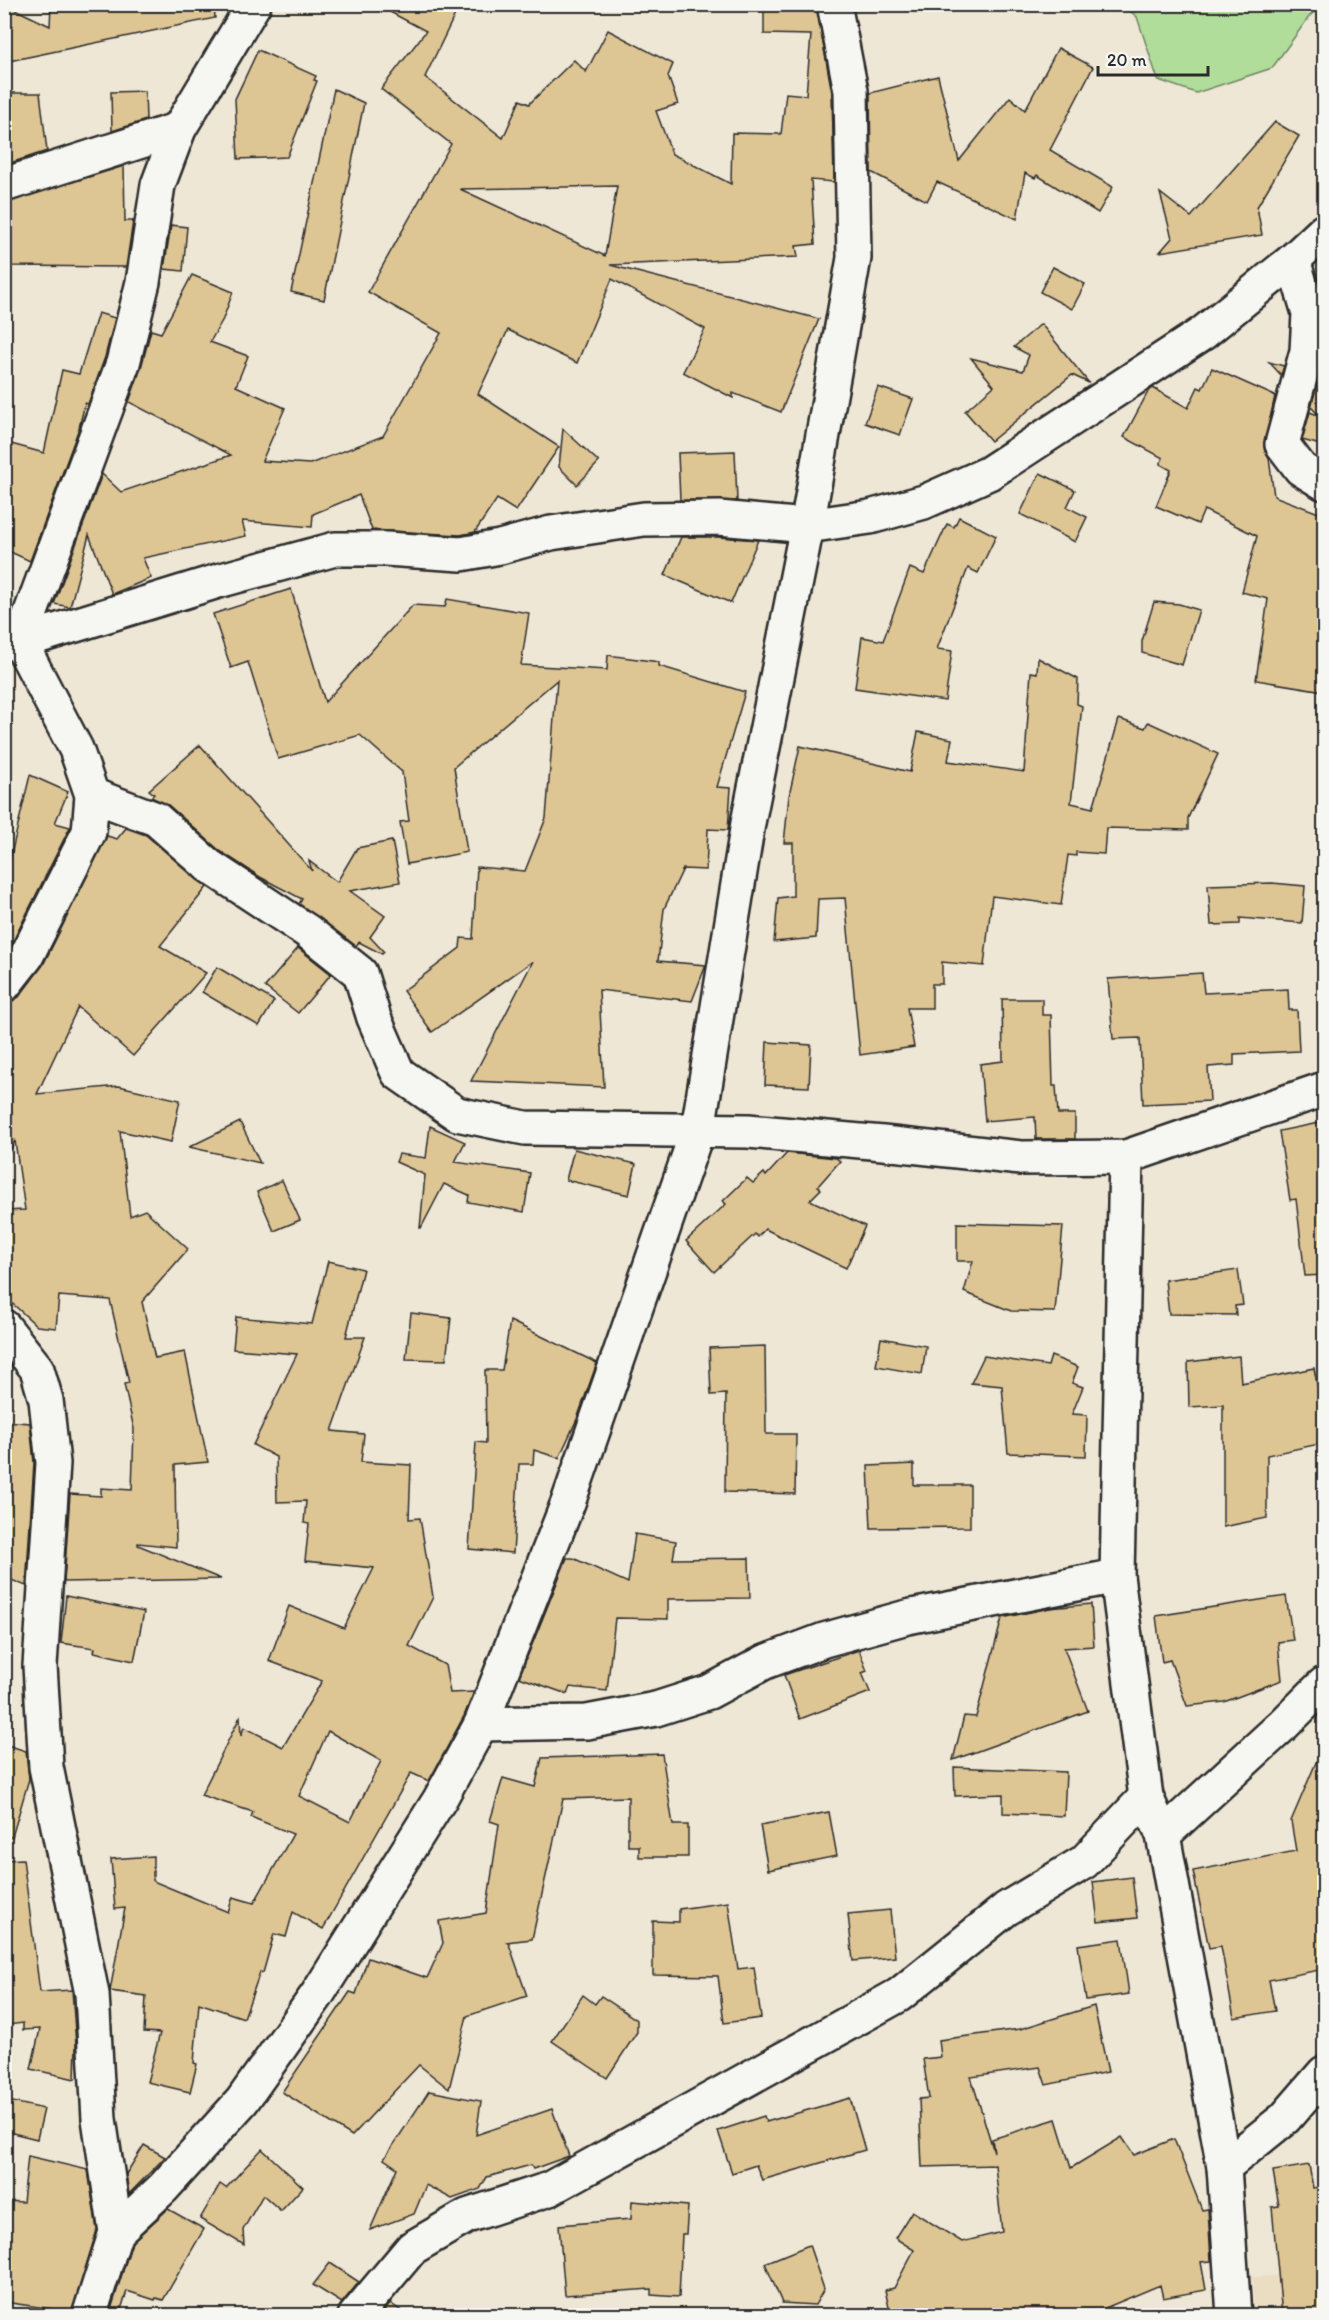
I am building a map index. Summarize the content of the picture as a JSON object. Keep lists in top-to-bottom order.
{
  "scale_bar": "20 m"
}
